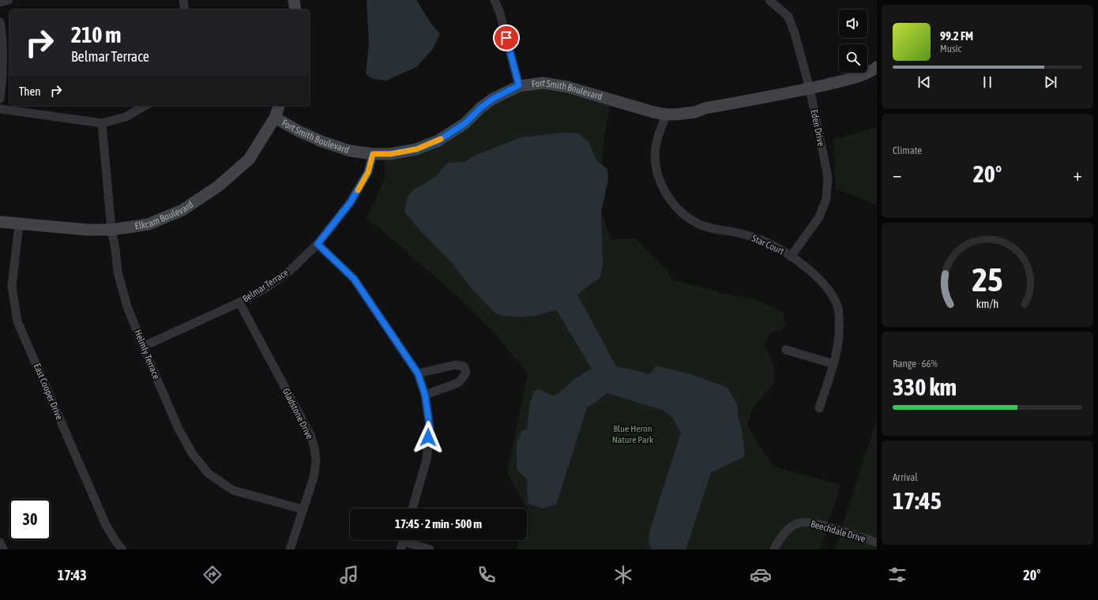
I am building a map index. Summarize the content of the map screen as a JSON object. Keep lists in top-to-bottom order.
{
  "streets": {
    "street": [
      "Fort Smith Boulevard",
      "Eden Drive",
      "Elkcam Boulevard",
      "Star Court",
      "Belmar Terrace",
      "Helmly Terrace",
      "East Cooper Drive",
      "Gladstone Drive",
      "Beechdale Drive"
    ]
  },
  "crossings": [
    ["Fort Smith Boulevard", "Eden Drive"],
    ["Fort Smith Boulevard", "Elkcam Boulevard"],
    ["Fort Smith Boulevard", "Star Court"],
    ["Fort Smith Boulevard", "Belmar Terrace"],
    ["Eden Drive", "Star Court"],
    ["Elkcam Boulevard", "Helmly Terrace"],
    ["Elkcam Boulevard", "East Cooper Drive"],
    ["Belmar Terrace", "Helmly Terrace"],
    ["Belmar Terrace", "Gladstone Drive"],
    ["Helmly Terrace", "Gladstone Drive"]
  ],
  "parks": ["Blue Heron Nature Park"],
  "page": {
    "turn": ["210 m", "Belmar Terrace"],
    "song": ["99.2 FM", "Music"],
    "then": "Then",
    "tile": [
      "Climate",
      ["Range · 66%", "330 km"],
      ["Arrival", "17:45"]
    ],
    "heat": ["−", "20°", "+"],
    "limit": "30",
    "trip": "17:45 · 2 min · 500 m",
    "tabs": ["17:43", "20°"],
    "gauge": ["25", "km/h"]
  }
}
